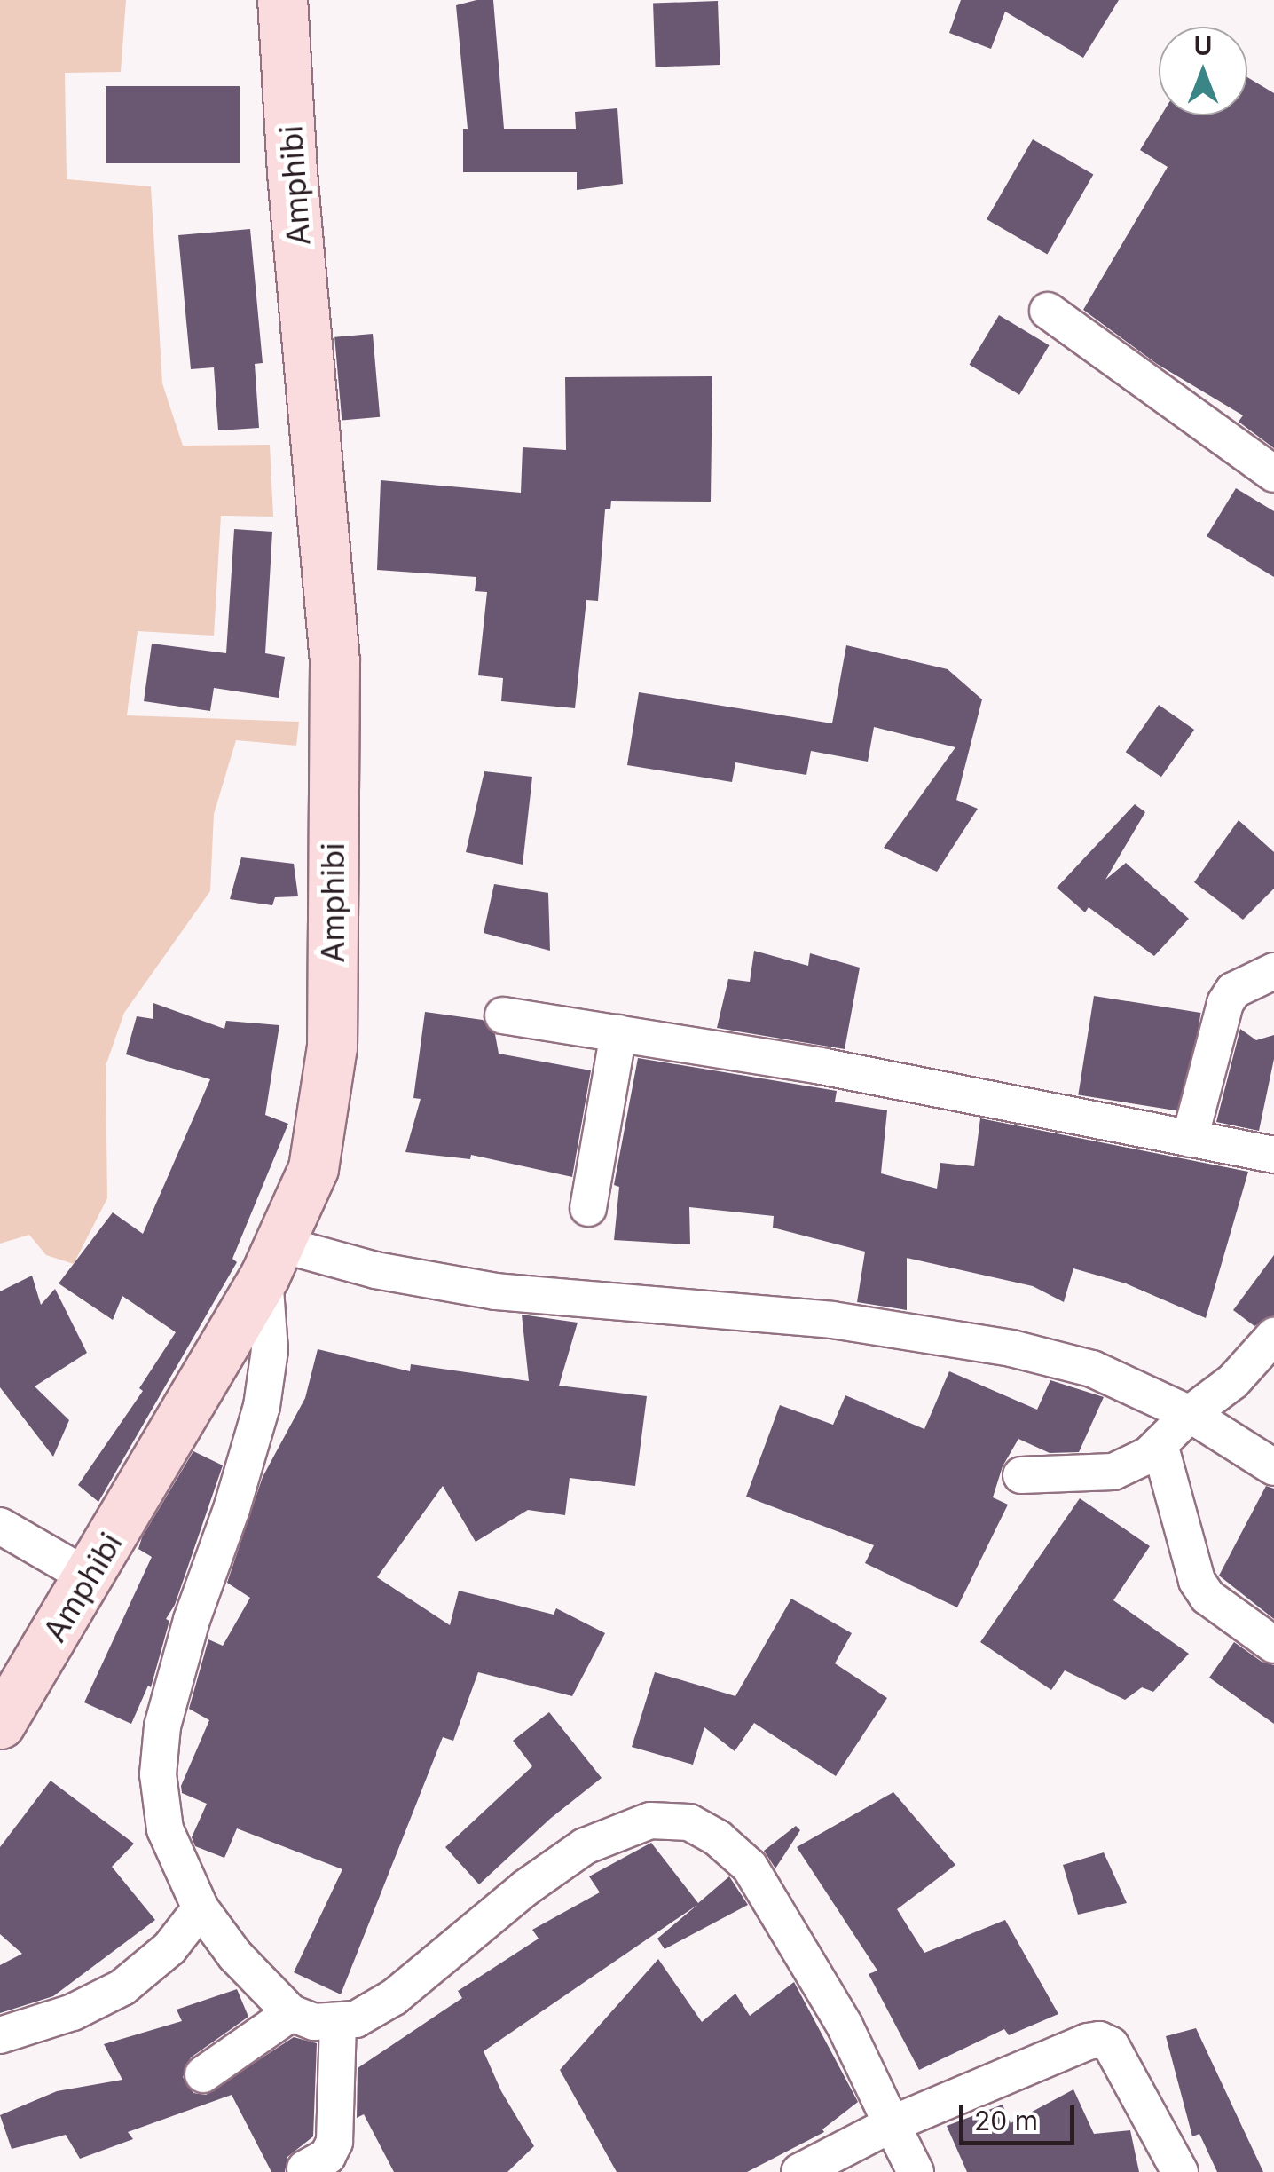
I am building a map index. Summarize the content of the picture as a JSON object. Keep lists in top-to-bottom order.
{
  "streets": {
    "main road": ["Amphibi"]
  },
  "scale_bar": "20 m",
  "north": "top"
}
